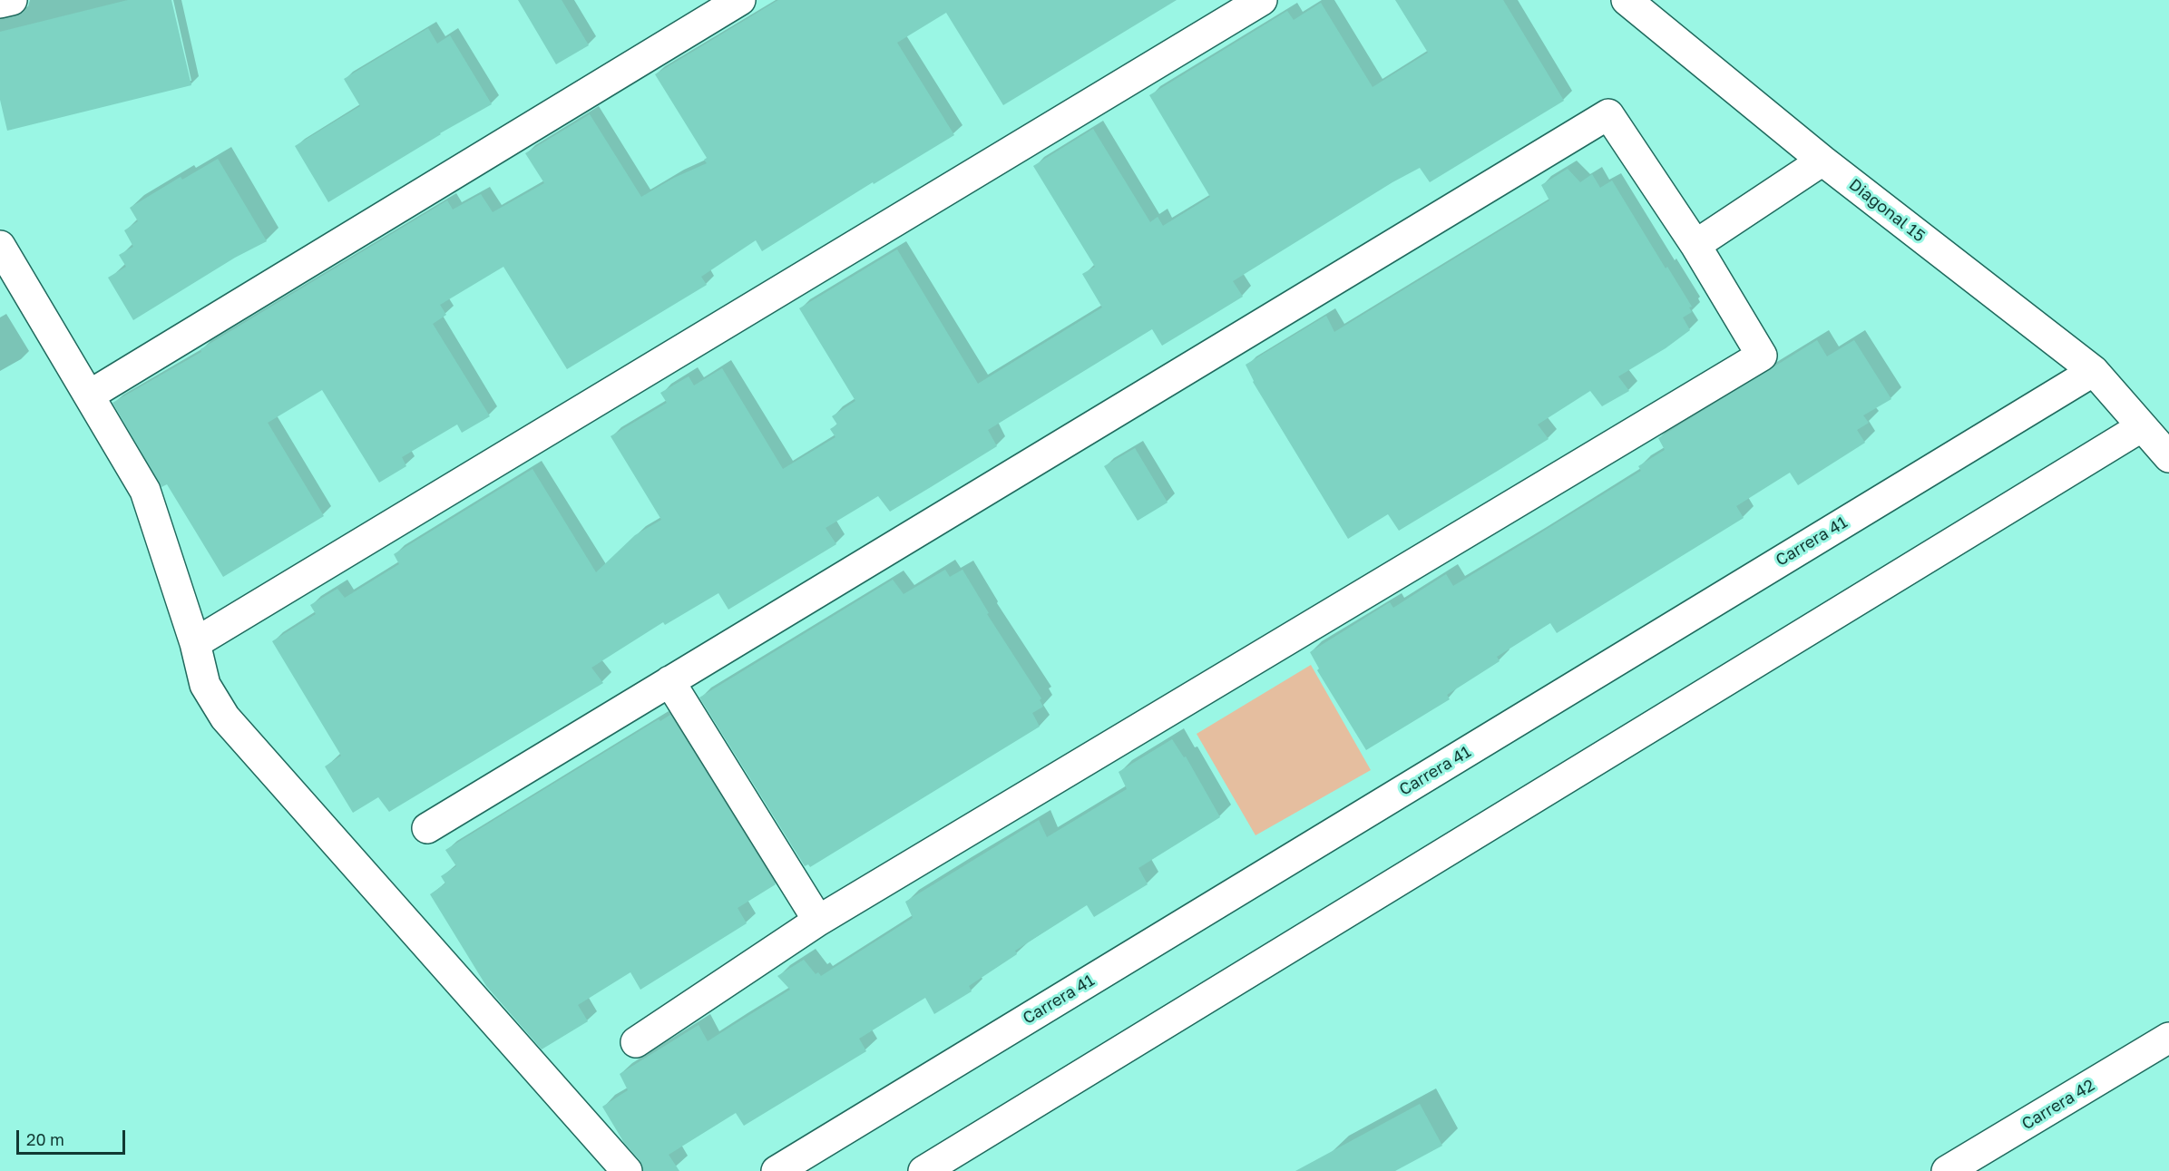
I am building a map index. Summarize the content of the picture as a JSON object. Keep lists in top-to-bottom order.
{
  "streets": {
    "street": ["Diagonal 15", "Carrera 41", "Carrera 42"]
  },
  "crossings": [
    ["Diagonal 15", "Carrera 41"]
  ],
  "scale_bar": "20 m"
}
